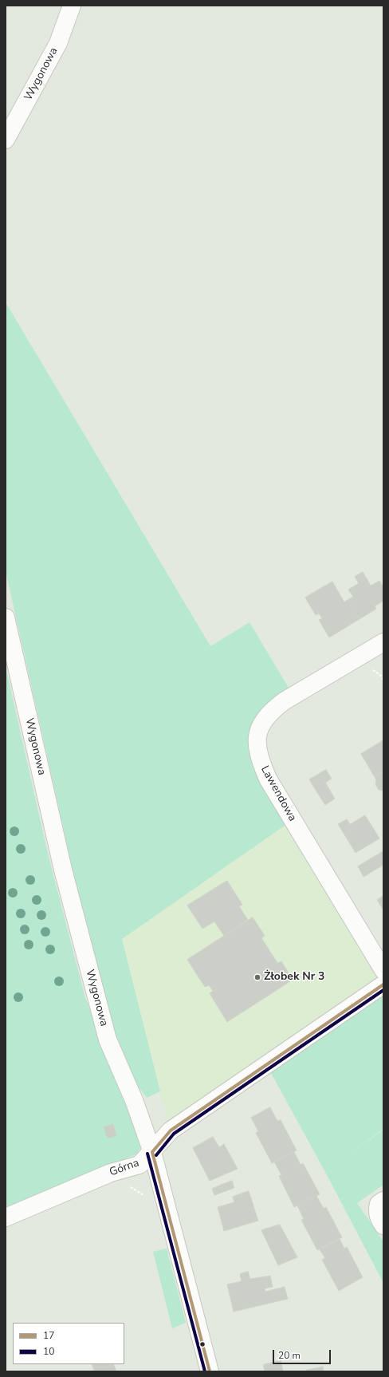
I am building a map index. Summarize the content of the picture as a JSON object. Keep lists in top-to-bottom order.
{
  "streets": {
    "street": ["Wygonowa", "Lawendowa", "Górna"]
  },
  "crossings": [
    ["Wygonowa", "Górna"]
  ],
  "places": ["Żłobek Nr 3"],
  "lines": ["transit line 17", "transit line 10"],
  "legend": ["17", "10"],
  "scale_bar": "20 m"
}
